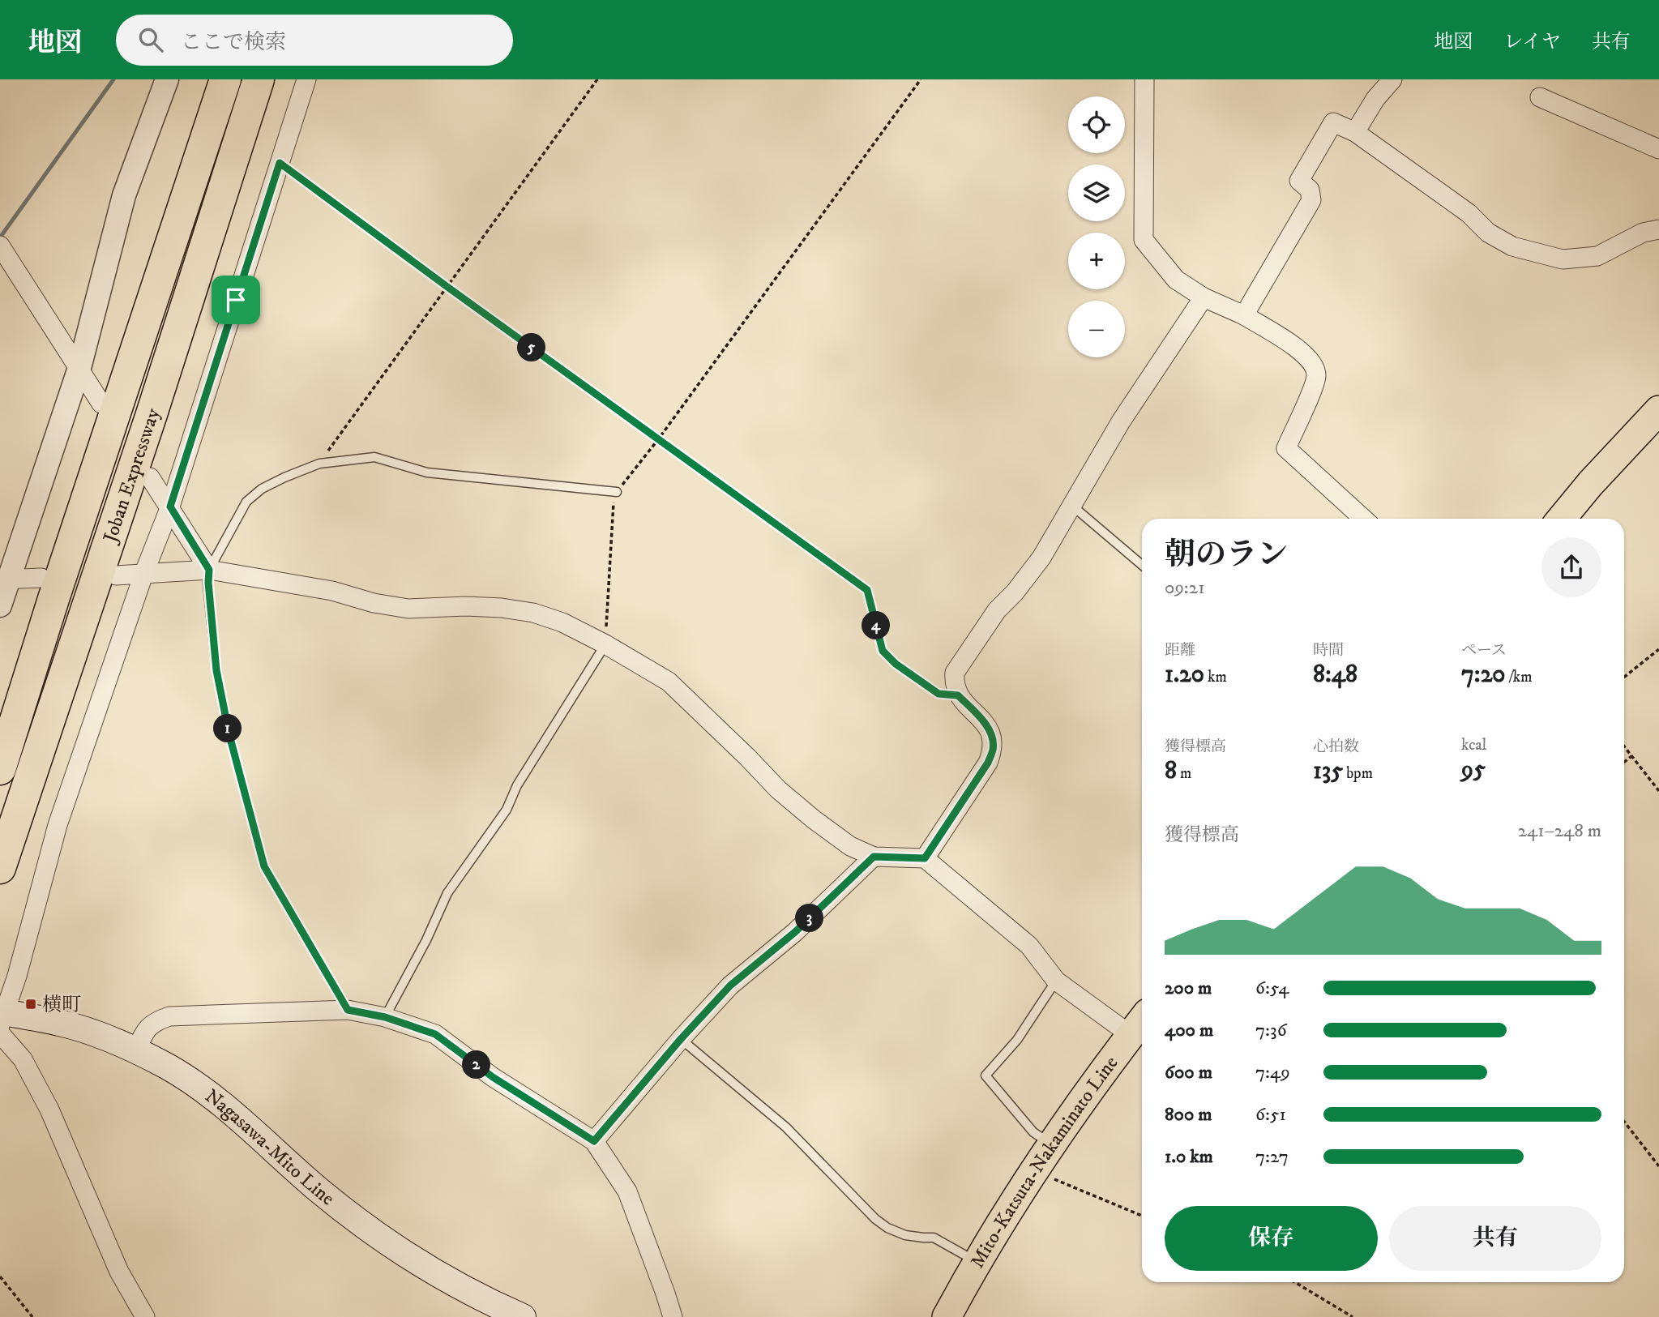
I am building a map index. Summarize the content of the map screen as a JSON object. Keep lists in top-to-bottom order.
{
  "streets": {
    "highway": ["Joban Expressway"],
    "main road": ["Nagasawa-Mito Line", "Mito-Katsuta-Nakaminato Line"]
  },
  "places": {
    "transit": ["横町"]
  },
  "page": {
    "header": "地図",
    "search": "ここで検索",
    "nav": ["地図", "レイヤ", "共有"],
    "map_buttons": ["+", "−"],
    "pins": [
      "5",
      "4",
      "1",
      "3",
      "2"
    ],
    "heading": ["朝のラン", "09:21"],
    "stats": [
      ["距離", "1.20 km"],
      ["時間", "8:48"],
      ["ペース", "7:20 /km"],
      ["獲得標高", "8 m"],
      ["心拍数", "135 bpm"],
      ["kcal", "95"]
    ],
    "chart": ["獲得標高", "241–248 m"],
    "list": [
      {
        "name": "200 m",
        "note": "6:54"
      },
      {
        "name": "400 m",
        "note": "7:36"
      },
      {
        "name": "600 m",
        "note": "7:49"
      },
      {
        "name": "800 m",
        "note": "6:51"
      },
      {
        "name": "1.0 km",
        "note": "7:27"
      }
    ],
    "buttons": ["保存", "共有"]
  }
}
